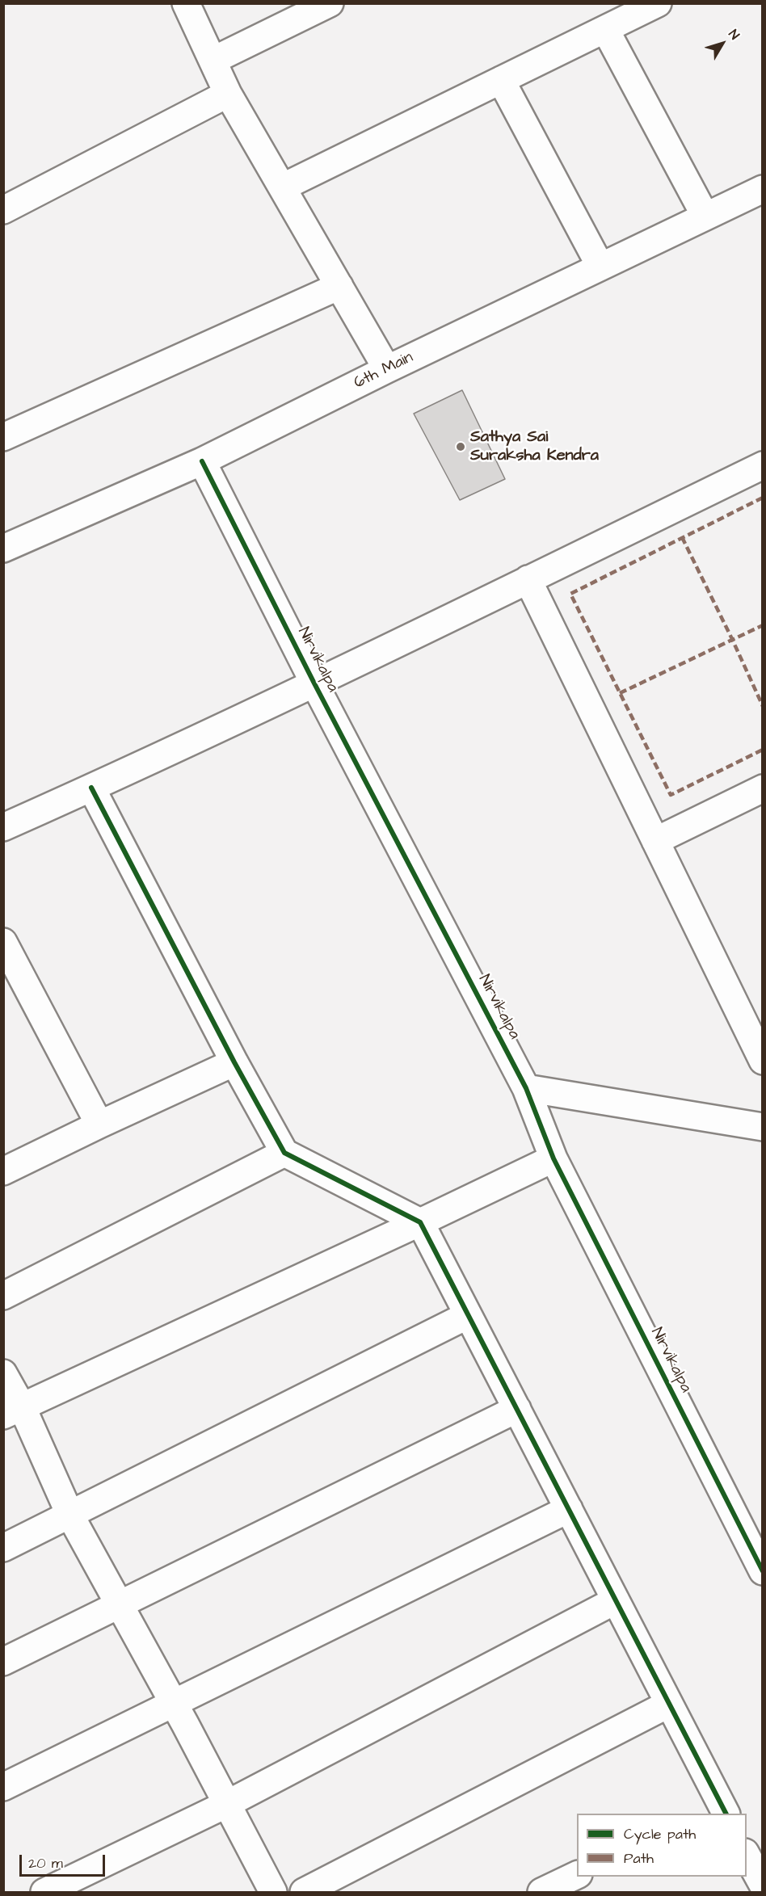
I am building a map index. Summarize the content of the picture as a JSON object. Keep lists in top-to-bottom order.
{
  "streets": {
    "street": ["6th Main", "Nirvikalpa"]
  },
  "crossings": [
    ["6th Main", "Nirvikalpa"]
  ],
  "places": ["Sathya Sai Suraksha Kendra"],
  "legend": ["Cycle path", "Path"],
  "scale_bar": "20 m",
  "north": "top right"
}
